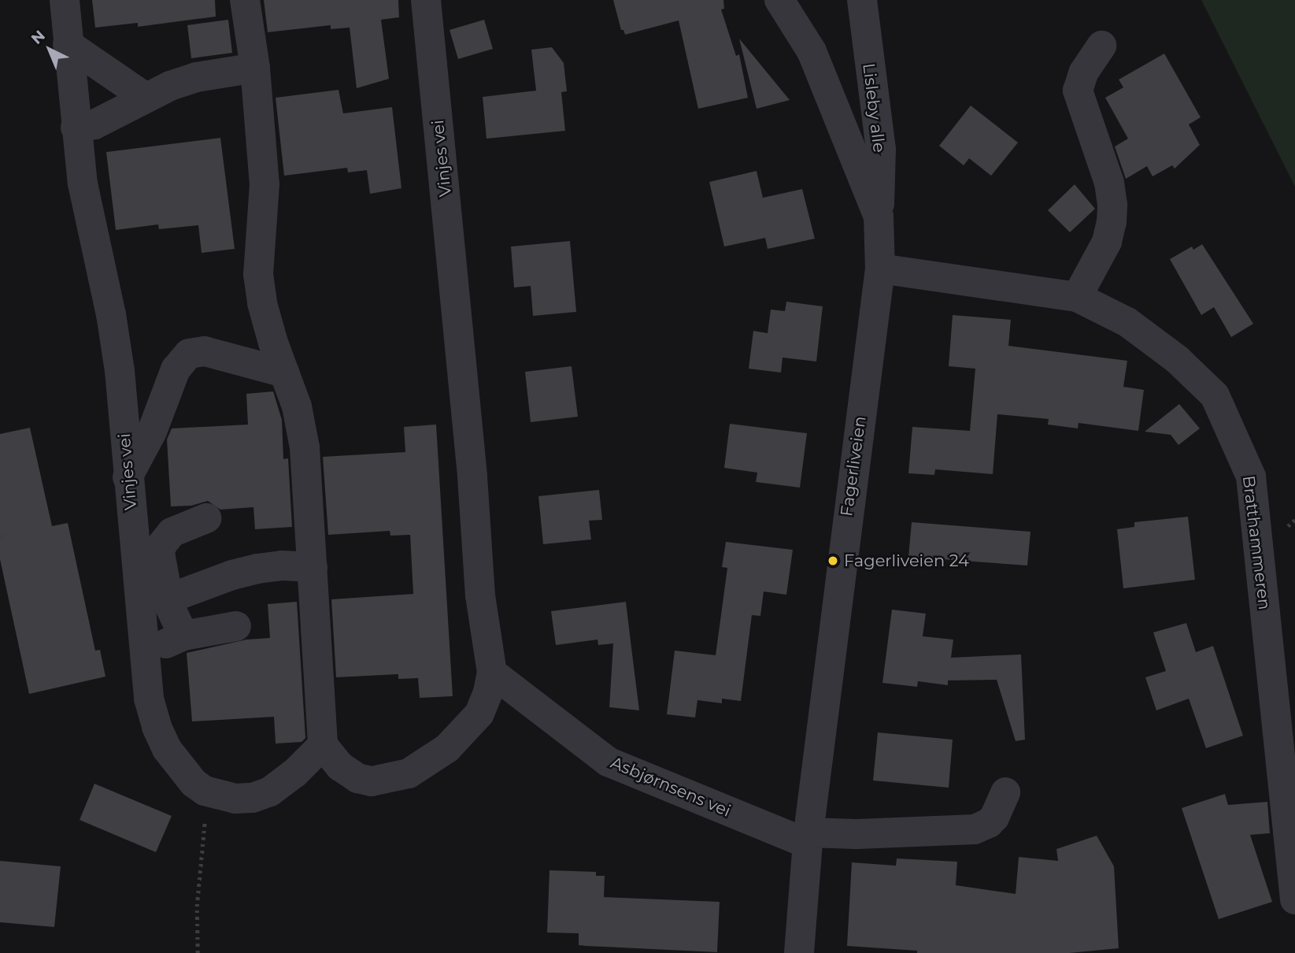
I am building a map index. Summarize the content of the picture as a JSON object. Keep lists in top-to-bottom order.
{
  "streets": {
    "street": [
      "Lisleby alle",
      "Vinjes vei",
      "Fagerliveien",
      "Bratthammeren",
      "Asbjørnsens vei"
    ]
  },
  "crossings": [
    ["Lisleby alle", "Fagerliveien"],
    ["Vinjes vei", "Asbjørnsens vei"],
    ["Fagerliveien", "Bratthammeren"],
    ["Fagerliveien", "Asbjørnsens vei"]
  ],
  "places": ["Fagerliveien 24"],
  "north": "top left"
}
